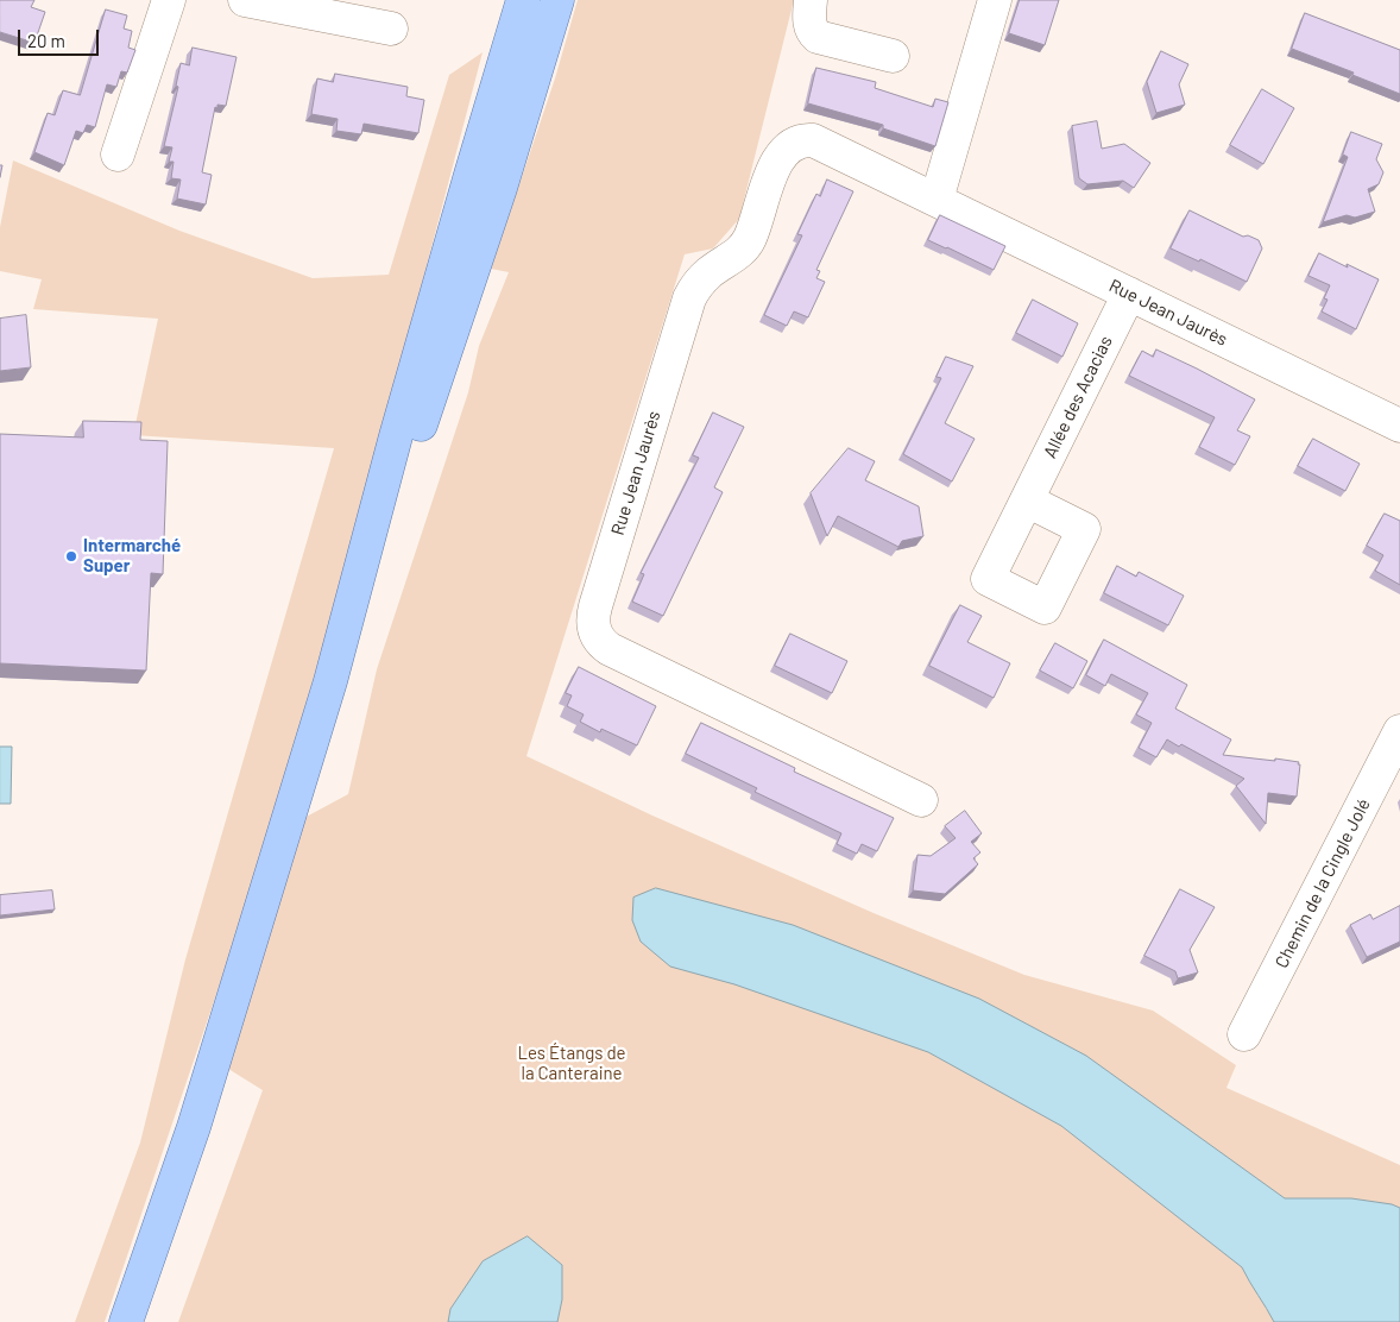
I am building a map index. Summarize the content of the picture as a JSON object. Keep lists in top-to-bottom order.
{
  "streets": {
    "street": ["Rue Jean Jaurès", "Allée des Acacias", "Chemin de la Cingle Jolé"]
  },
  "crossings": [
    ["Rue Jean Jaurès", "Allée des Acacias"]
  ],
  "parks": ["Les Étangs de la Canteraine"],
  "places": ["Intermarché Super"],
  "scale_bar": "20 m"
}
